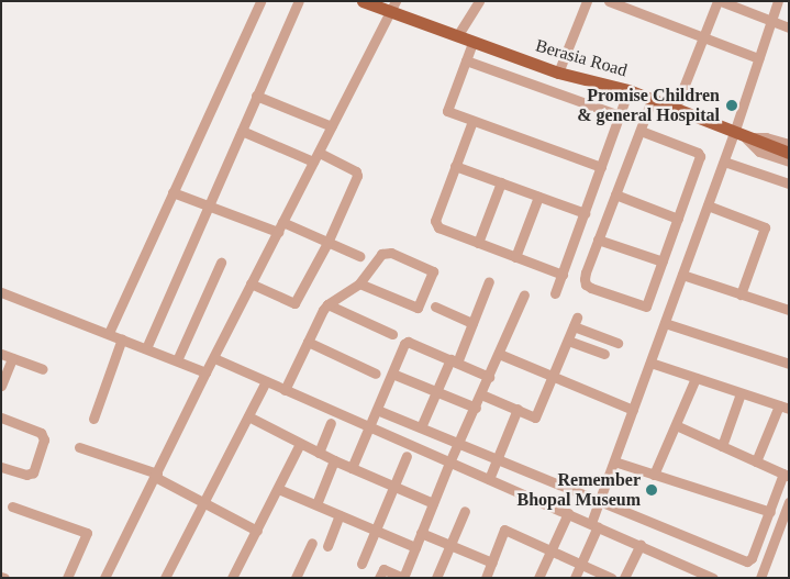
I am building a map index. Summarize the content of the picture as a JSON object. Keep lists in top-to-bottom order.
{
  "streets": {
    "main road": ["Berasia Road"]
  },
  "places": ["Promise Children & general Hospital", "Remember Bhopal Museum"]
}
